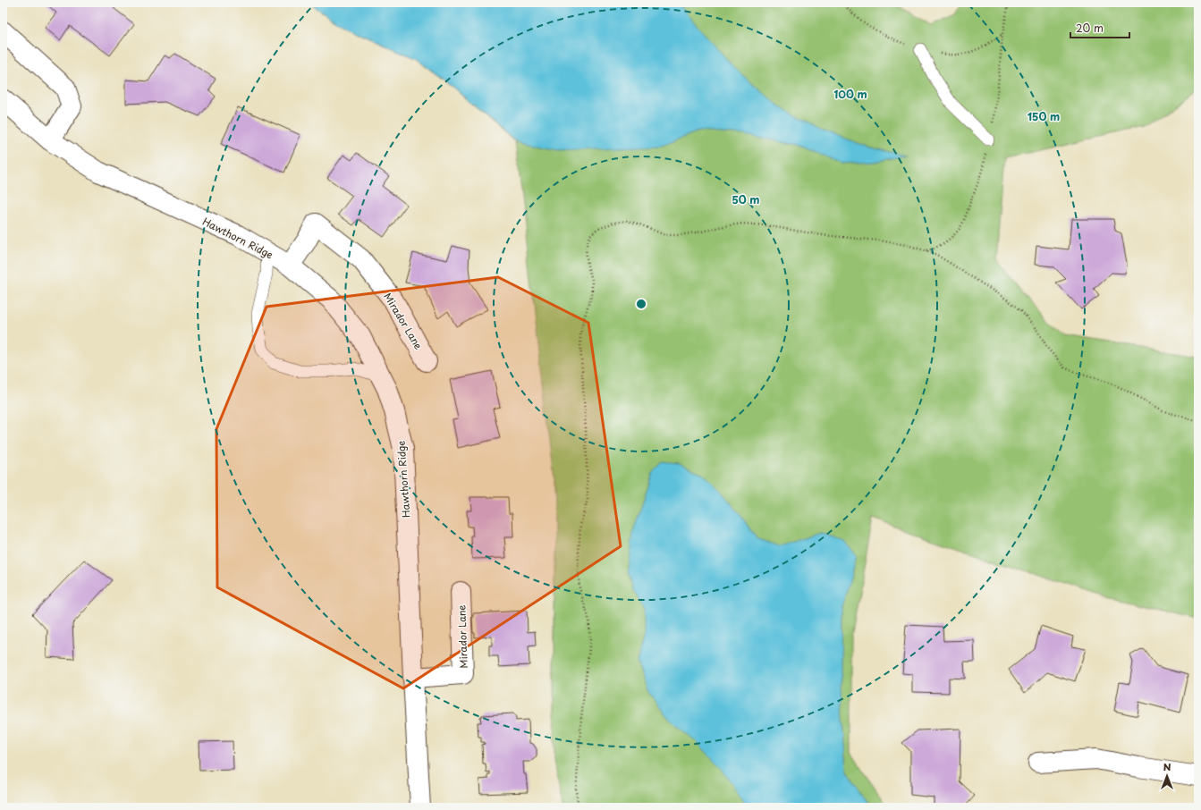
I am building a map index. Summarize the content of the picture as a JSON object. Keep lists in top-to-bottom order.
{
  "streets": {
    "street": ["Hawthorn Ridge", "Mirador Lane"]
  },
  "crossings": [
    ["Hawthorn Ridge", "Mirador Lane"]
  ],
  "scale_bar": "20 m",
  "north": "top",
  "rings": ["100 m", "150 m", "50 m"]
}
